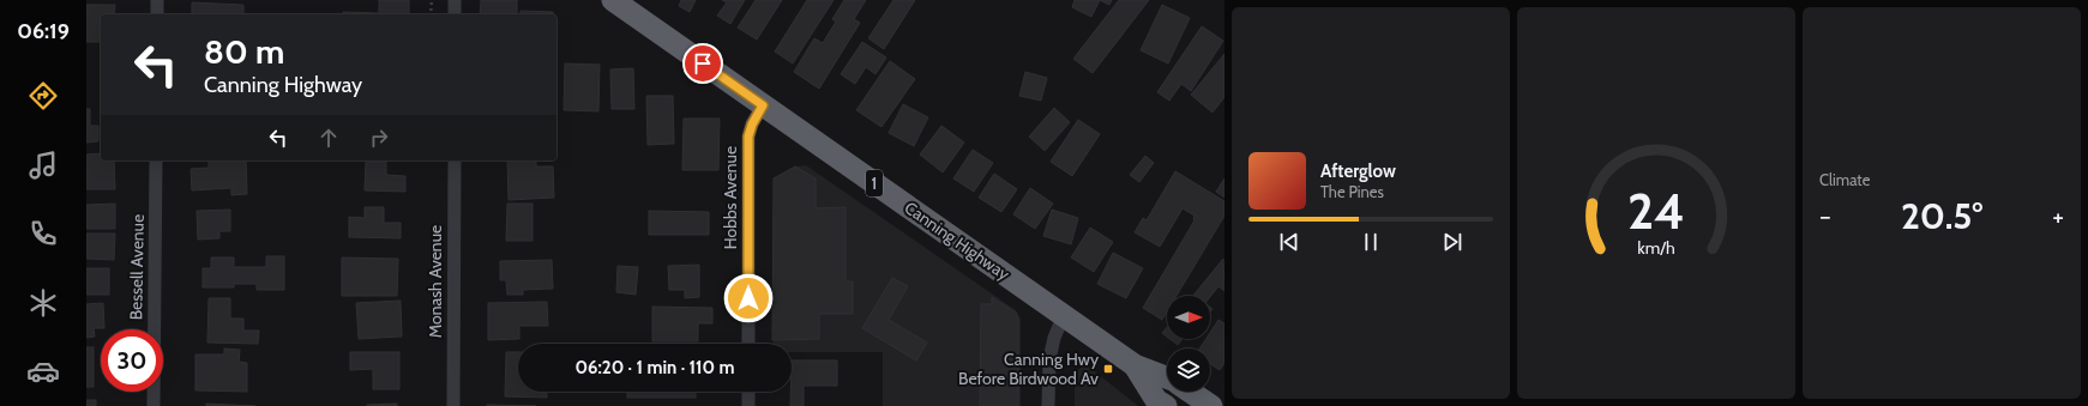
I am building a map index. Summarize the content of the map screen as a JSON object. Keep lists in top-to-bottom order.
{
  "streets": {
    "highway": ["1", "Canning Highway"],
    "street": ["Hobbs Avenue", "Bessell Avenue", "Monash Avenue"]
  },
  "crossings": [
    ["Hobbs Avenue", "Canning Highway"]
  ],
  "places": {
    "transit": ["Canning Hwy Before Birdwood Av"]
  },
  "north": "right",
  "page": {
    "tabs": "06:19",
    "tile": "Climate",
    "turn": ["80 m", "Canning Highway"],
    "song": ["Afterglow", "The Pines"],
    "heat": ["−", "20.5°", "+"],
    "limit": "30",
    "trip": "06:20 · 1 min · 110 m",
    "gauge": ["24", "km/h"]
  }
}
